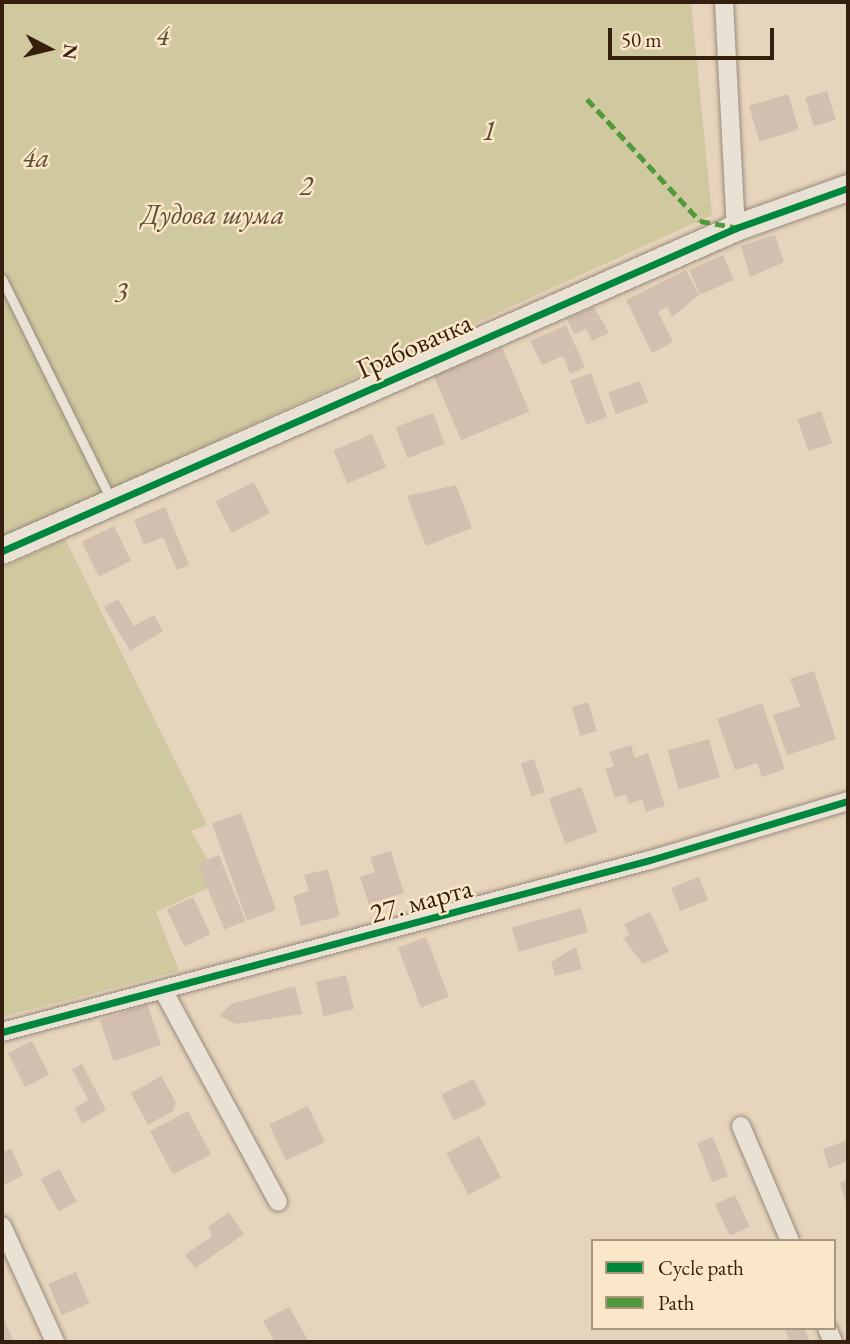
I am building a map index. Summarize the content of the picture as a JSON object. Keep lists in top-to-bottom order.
{
  "streets": {
    "street": ["Грабовачка", "27. марта"]
  },
  "parks": [
    "4",
    "1",
    "4a",
    "2",
    "Дудова шума",
    "3"
  ],
  "legend": ["Cycle path", "Path"],
  "scale_bar": "50 m",
  "north": "right"
}
